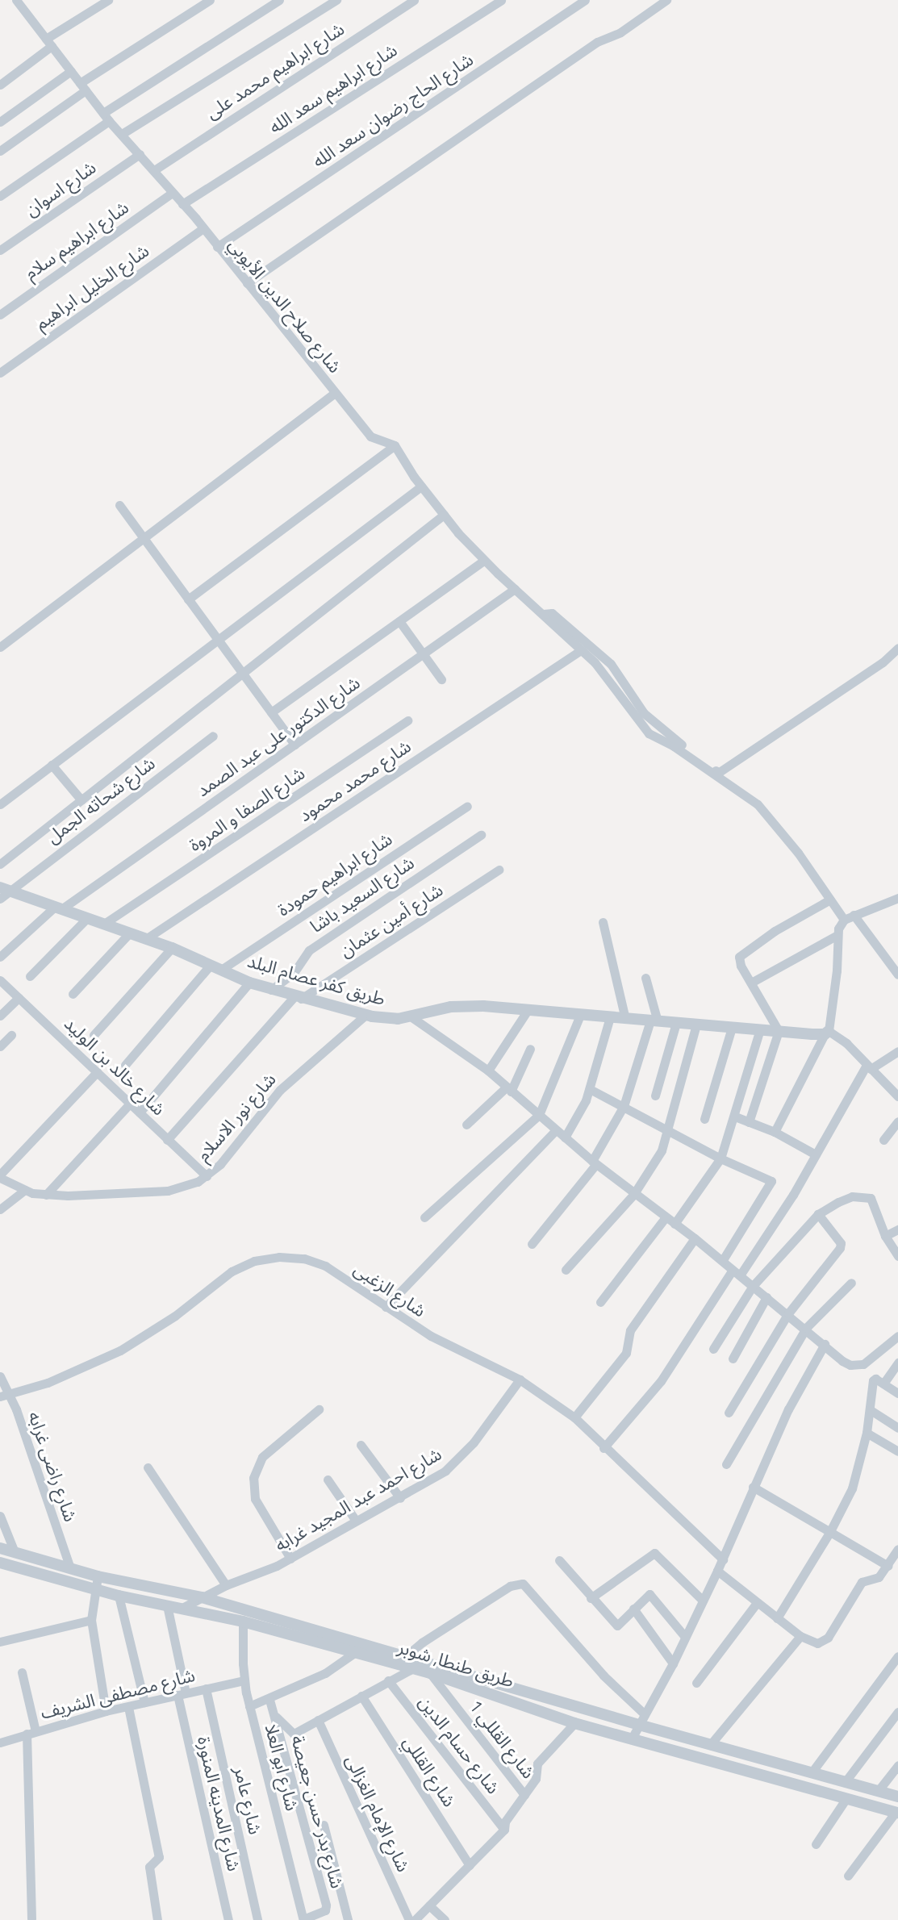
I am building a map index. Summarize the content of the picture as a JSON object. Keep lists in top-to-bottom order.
{
  "streets": {
    "street": [
      "شارع ابراهيم محمد على",
      "شارع ابراهيم سعد الله",
      "شارع الحاج رضوان سعد الله",
      "شارع اسوان",
      "شارع ابراهيم سلام",
      "شارع الخليل ابراهيم",
      "شارع صلاح الدين الأيوبي",
      "شارع الدكتور على عبد الصمد",
      "شارع محمد محمود",
      "شارع شحاته الجمل",
      "شارع الصفا و المروة",
      "شارع ابراهيم حمودة",
      "شارع السعيد باشا",
      "شارع أمين عثمان",
      "طريق كفر عصام البلد",
      "شارع خالد بن الوليد",
      "شارع نور الاسلام",
      "شارع الزغبى",
      "شارع راضى غرابه",
      "شارع احمد عبد المجيد غرابه",
      "طريق طنطا, شوبر",
      "شارع مصطفى الشريف",
      "شارع القللي 1",
      "شارع حسام الدين",
      "شارع ابو العلا",
      "شارع القللي",
      "شارع عامر",
      "شارع المدينه المنورة",
      "شارع بدر حسن جعيصة",
      "شارع الإمام الغزالى"
    ]
  },
  "crossings": [
    ["شارع ابراهيم محمد على", "شارع صلاح الدين الأيوبي"],
    ["شارع ابراهيم سعد الله", "شارع صلاح الدين الأيوبي"],
    ["شارع الحاج رضوان سعد الله", "شارع صلاح الدين الأيوبي"],
    ["شارع اسوان", "شارع صلاح الدين الأيوبي"],
    ["شارع ابراهيم سلام", "شارع صلاح الدين الأيوبي"],
    ["شارع الخليل ابراهيم", "شارع صلاح الدين الأيوبي"],
    ["شارع الدكتور على عبد الصمد", "طريق كفر عصام البلد"],
    ["شارع محمد محمود", "طريق كفر عصام البلد"],
    ["شارع شحاته الجمل", "طريق كفر عصام البلد"],
    ["شارع الصفا و المروة", "طريق كفر عصام البلد"],
    ["شارع ابراهيم حمودة", "طريق كفر عصام البلد"],
    ["شارع السعيد باشا", "طريق كفر عصام البلد"],
    ["شارع أمين عثمان", "طريق كفر عصام البلد"],
    ["شارع أمين عثمان", "شارع خالد بن الوليد"],
    ["طريق كفر عصام البلد", "شارع نور الاسلام"],
    ["شارع خالد بن الوليد", "شارع نور الاسلام"],
    ["شارع الزغبى", "شارع راضى غرابه"],
    ["شارع الزغبى", "شارع احمد عبد المجيد غرابه"],
    ["شارع راضى غرابه", "طريق طنطا, شوبر"],
    ["شارع احمد عبد المجيد غرابه", "طريق طنطا, شوبر"],
    ["طريق طنطا, شوبر", "شارع القللي 1"],
    ["طريق طنطا, شوبر", "شارع ابو العلا"],
    ["طريق طنطا, شوبر", "شارع المدينه المنورة"],
    ["شارع مصطفى الشريف", "شارع ابو العلا"],
    ["شارع مصطفى الشريف", "شارع عامر"],
    ["شارع مصطفى الشريف", "شارع المدينه المنورة"],
    ["شارع ابو العلا", "شارع بدر حسن جعيصة"]
  ]
}
